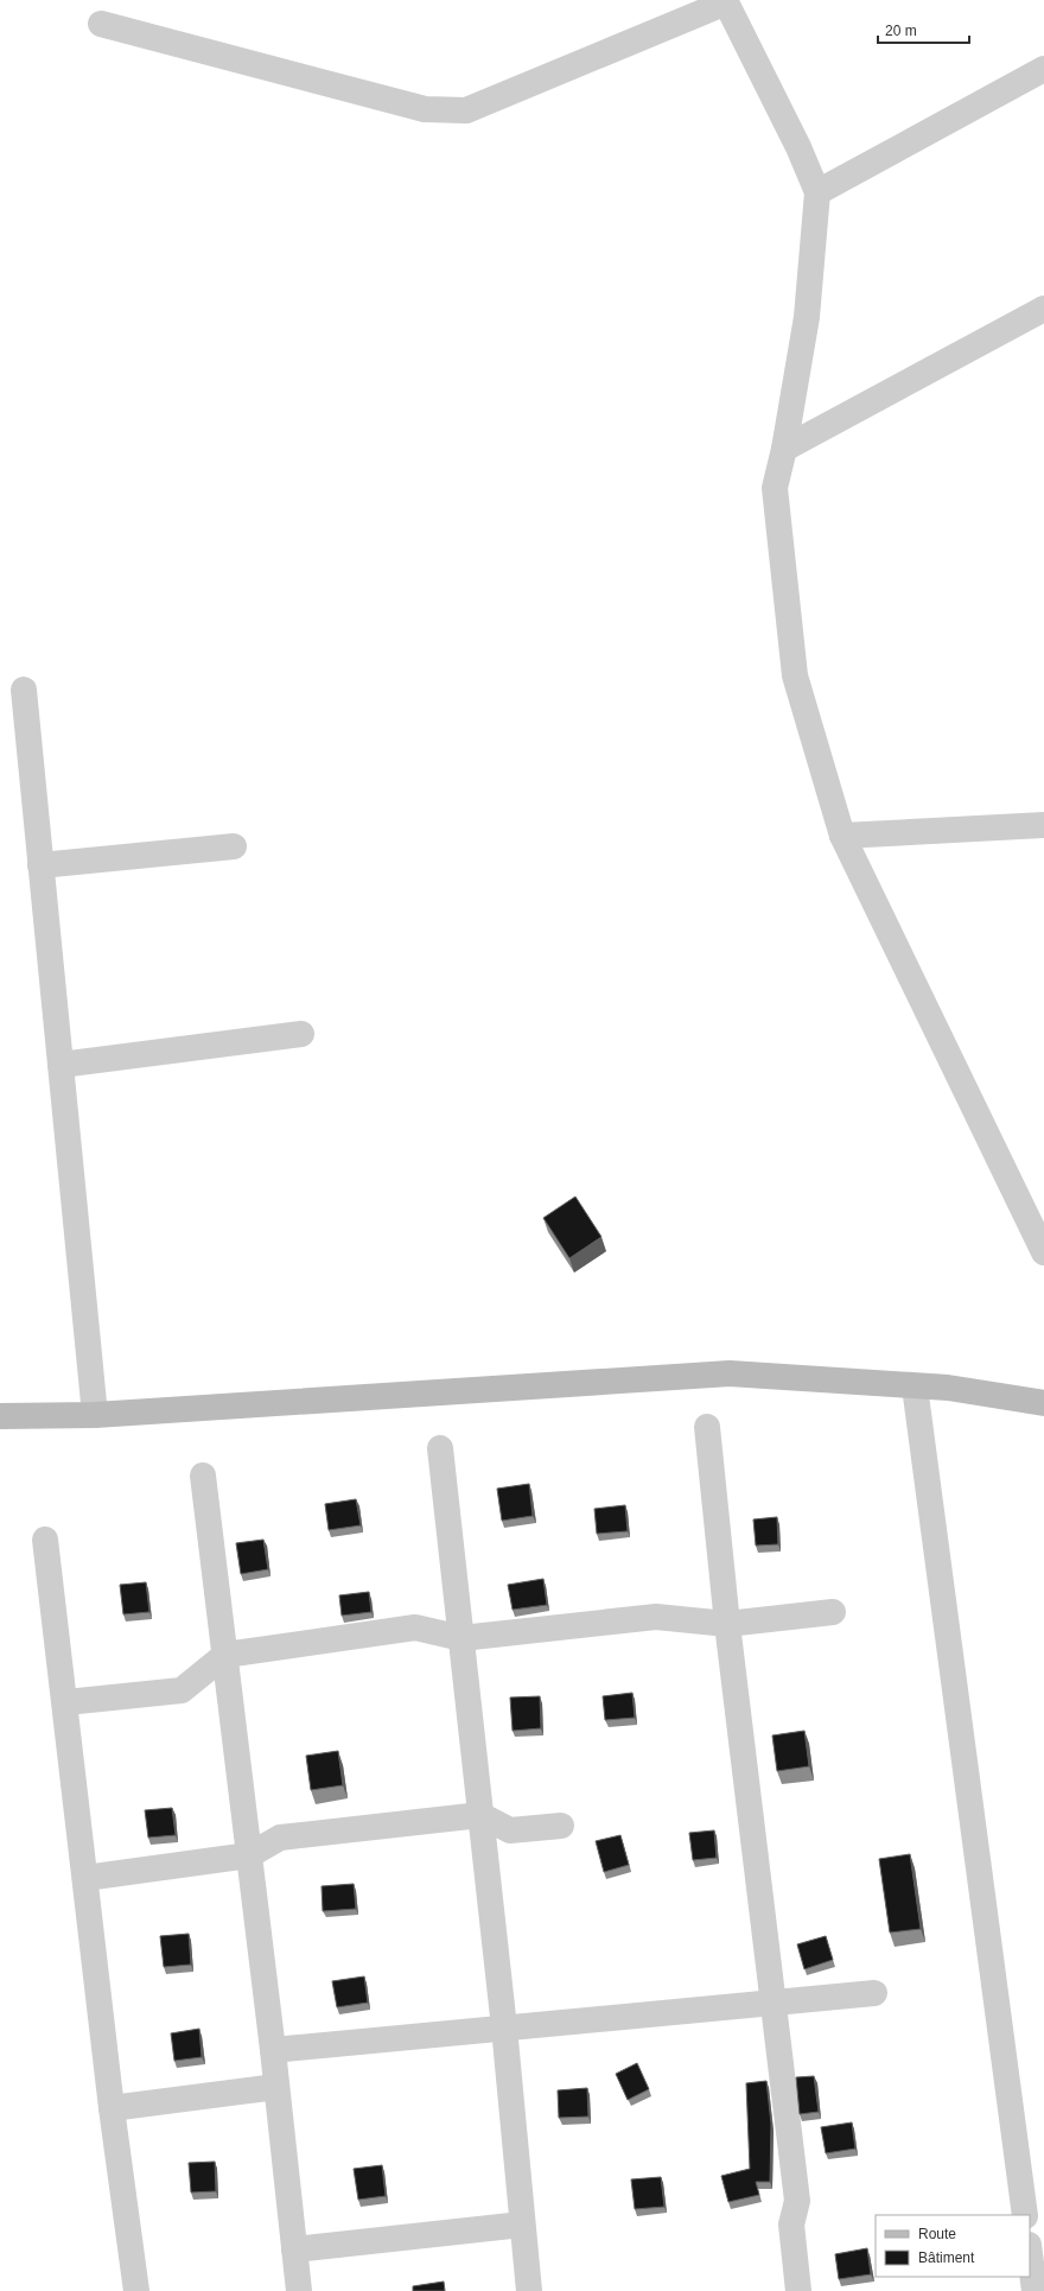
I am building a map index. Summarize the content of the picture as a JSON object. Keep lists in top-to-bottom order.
{
  "legend": ["Route", "Bâtiment"],
  "scale_bar": "20 m"
}
